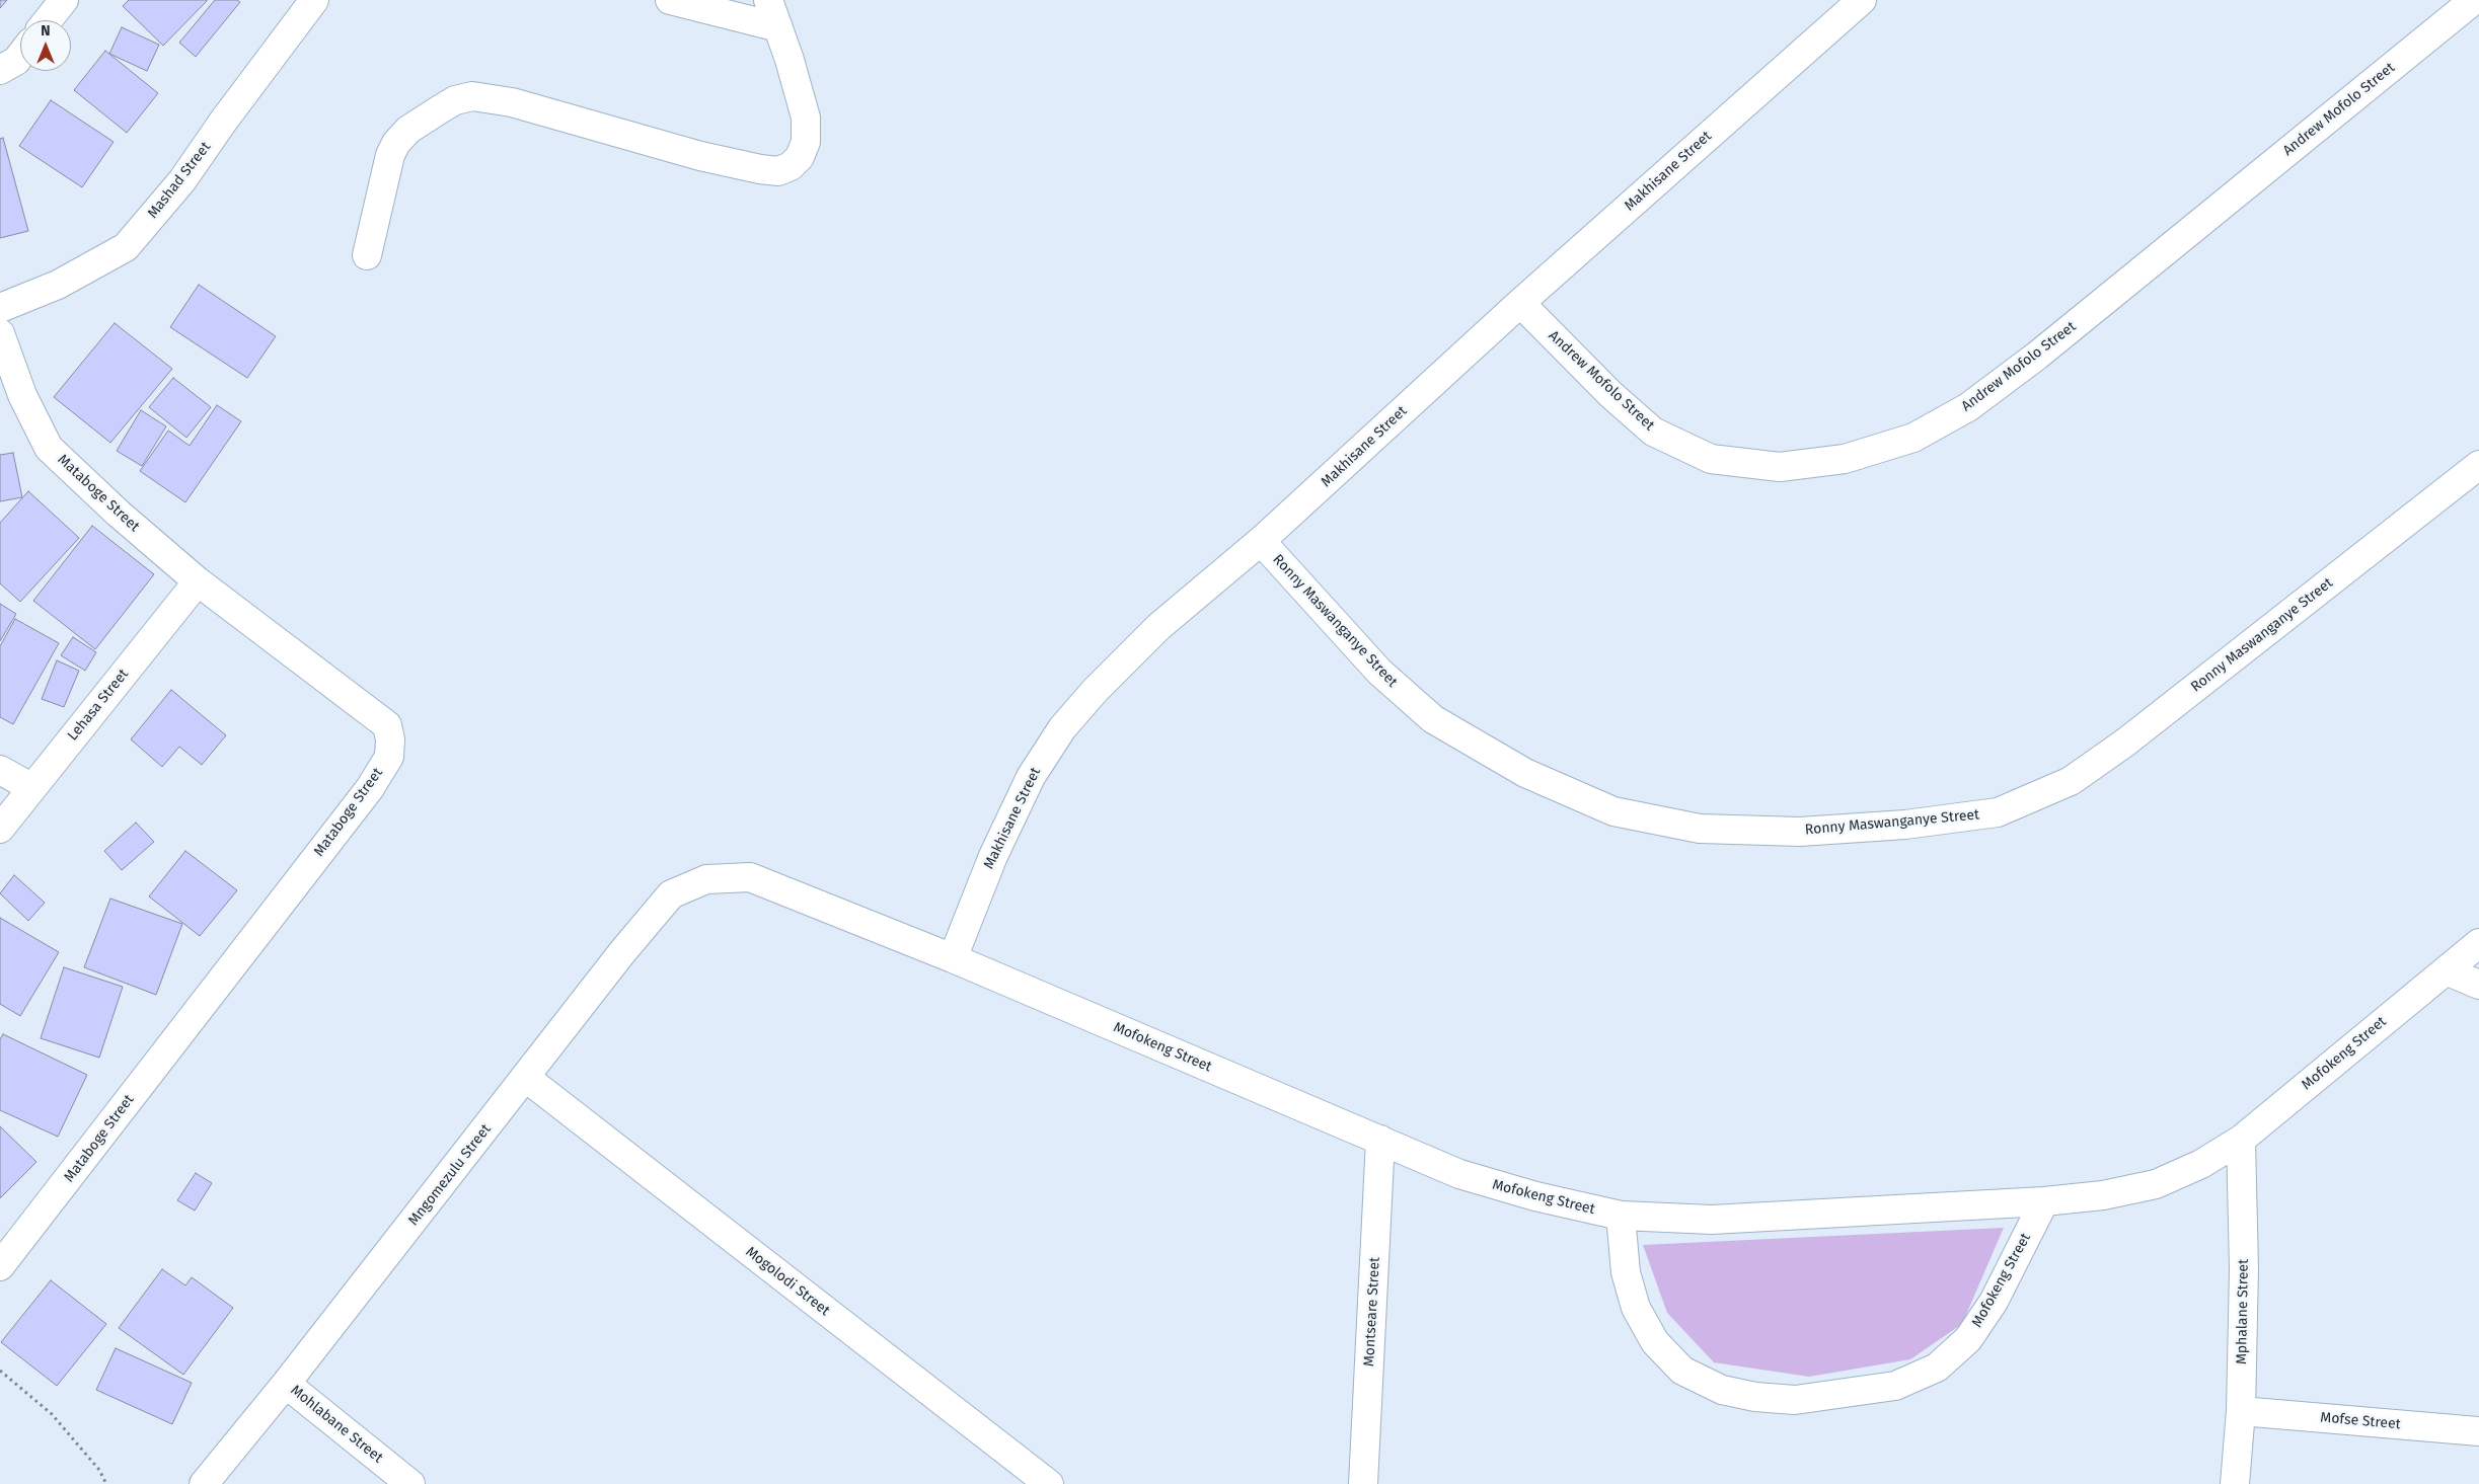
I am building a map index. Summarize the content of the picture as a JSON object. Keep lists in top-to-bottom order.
{
  "streets": {
    "street": [
      "Andrew Mofolo Street",
      "Makhisane Street",
      "Mashad Street",
      "Mataboge Street",
      "Ronny Maswanganye Street",
      "Lehasa Street",
      "Mofokeng Street",
      "Mngomezulu Street",
      "Mogolodi Street",
      "Montseare Street",
      "Mphalane Street",
      "Mofse Street",
      "Mohlabane Street"
    ]
  },
  "crossings": [
    ["Andrew Mofolo Street", "Makhisane Street"],
    ["Makhisane Street", "Ronny Maswanganye Street"],
    ["Makhisane Street", "Mofokeng Street"],
    ["Mataboge Street", "Lehasa Street"],
    ["Mofokeng Street", "Mngomezulu Street"],
    ["Mofokeng Street", "Montseare Street"],
    ["Mofokeng Street", "Mphalane Street"],
    ["Mngomezulu Street", "Mogolodi Street"],
    ["Mngomezulu Street", "Mohlabane Street"],
    ["Mphalane Street", "Mofse Street"]
  ],
  "north": "top"
}
